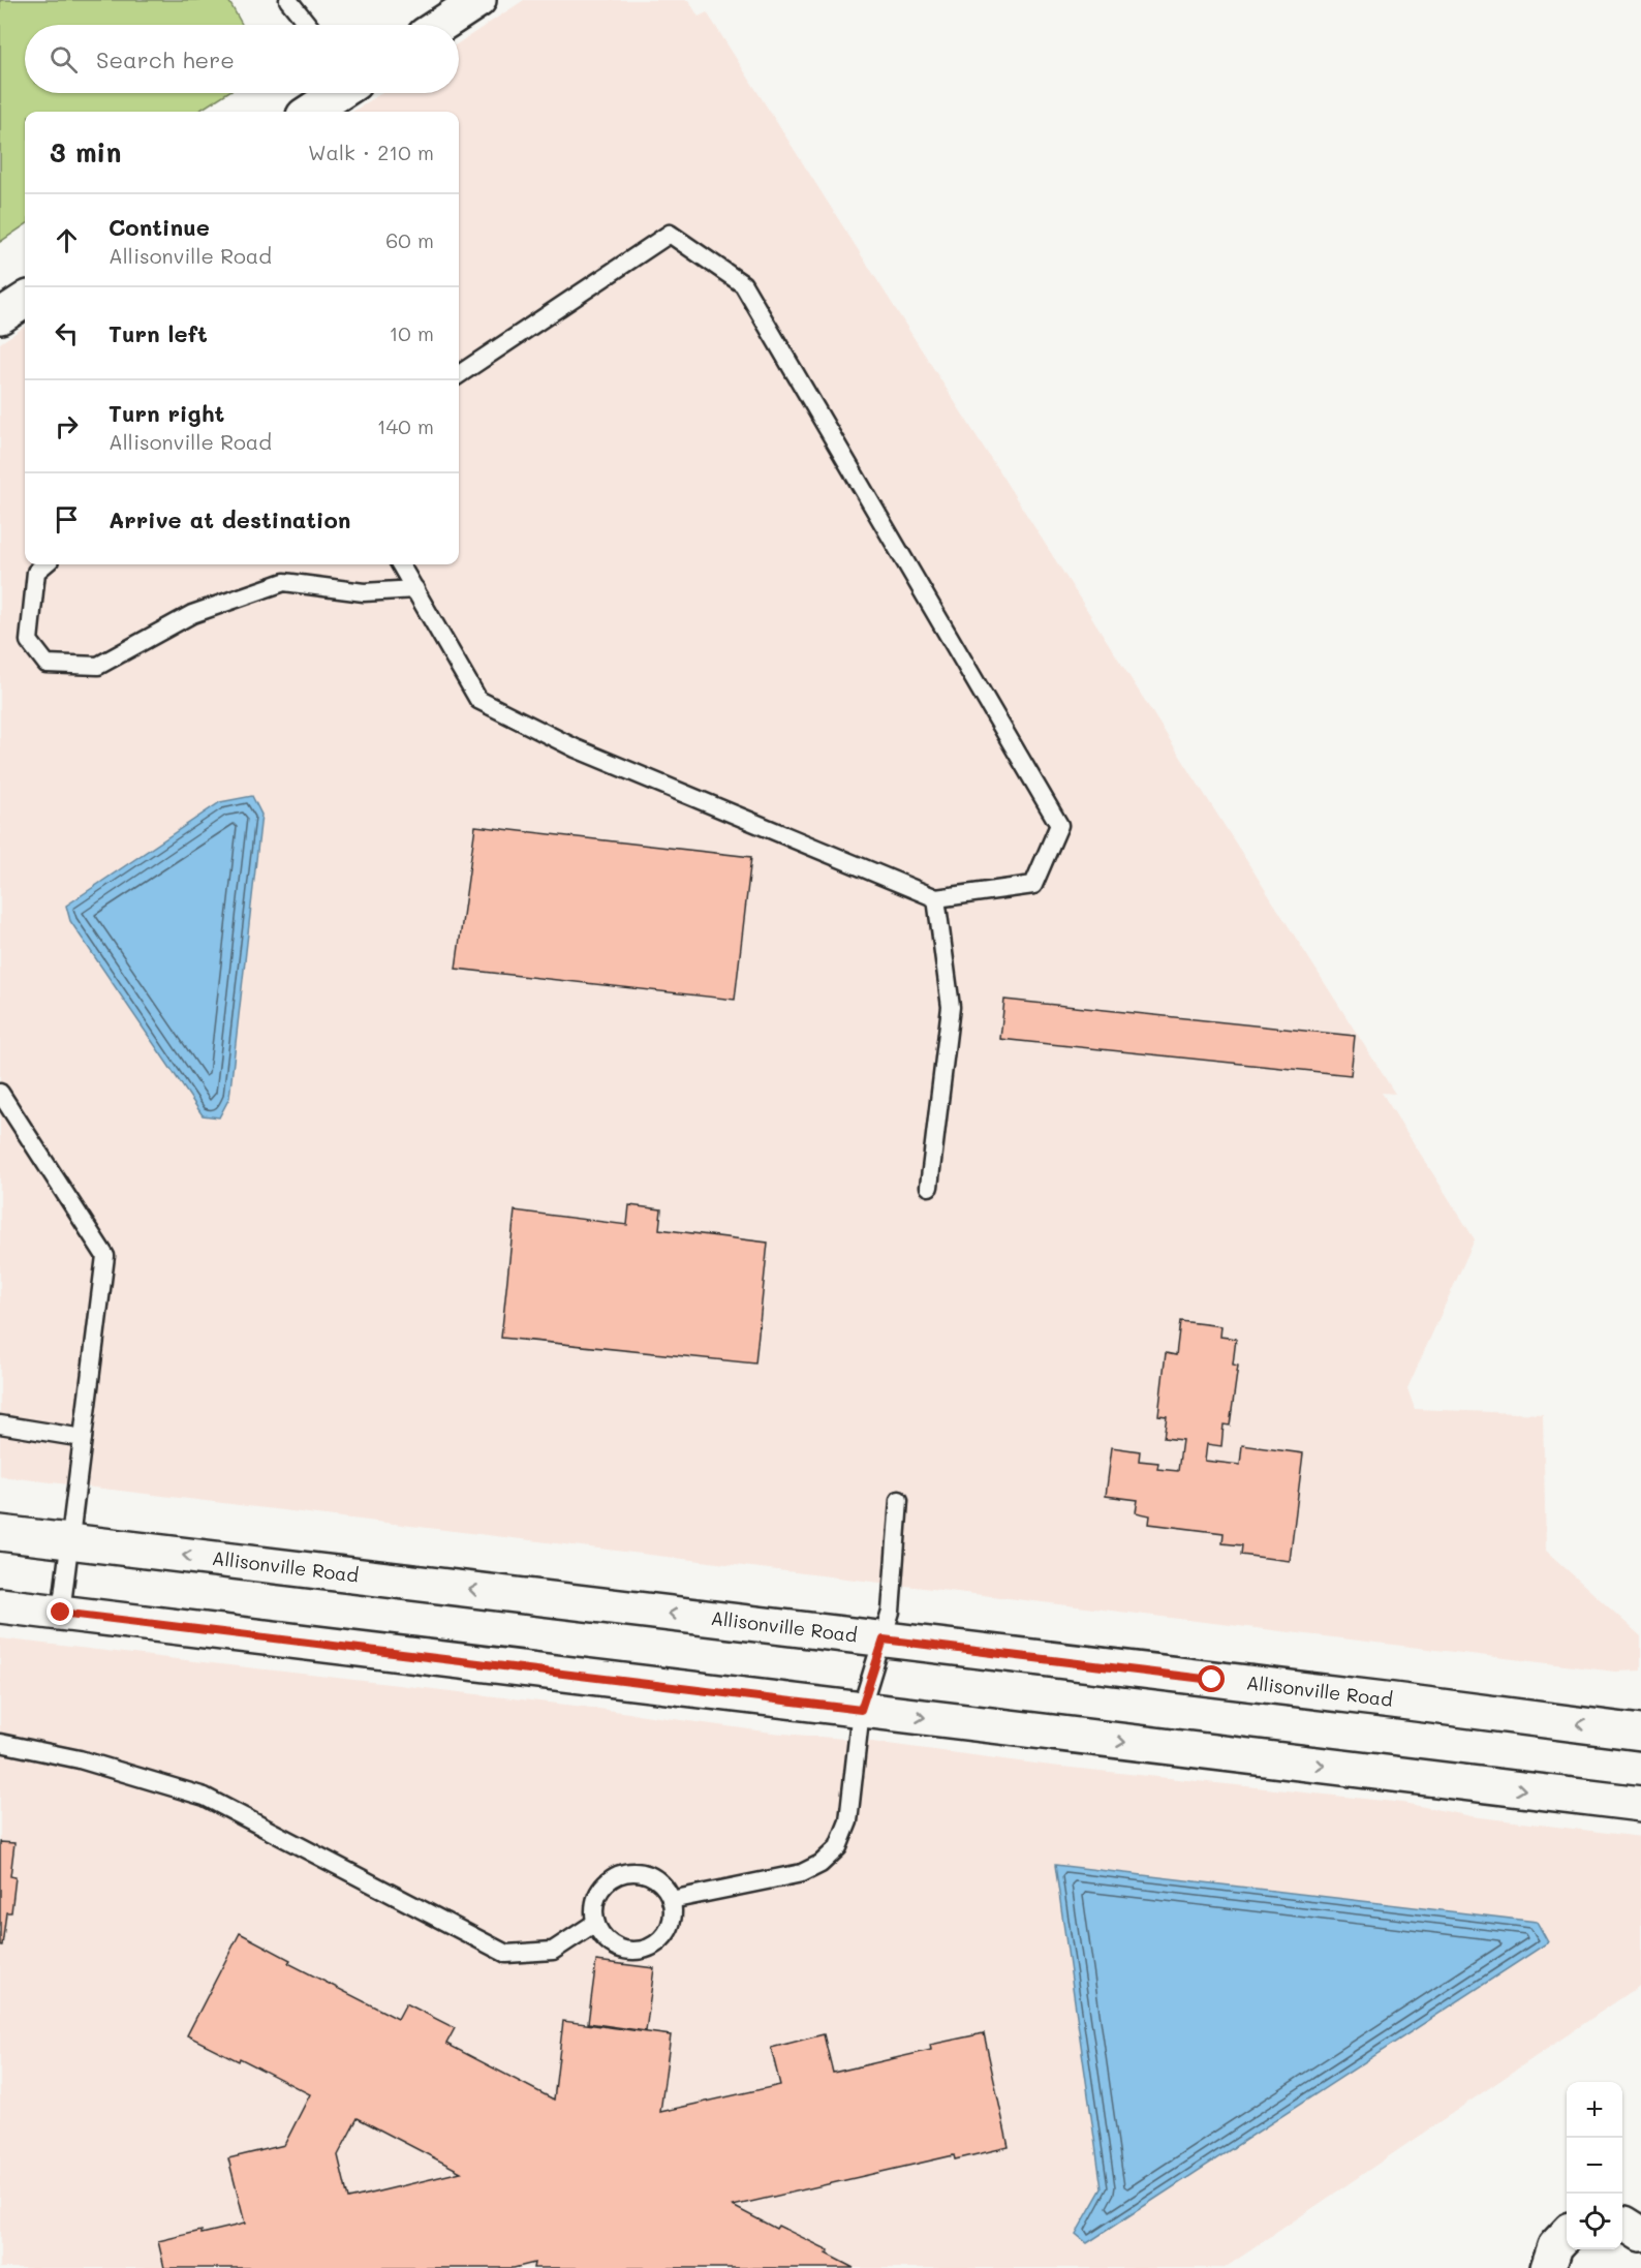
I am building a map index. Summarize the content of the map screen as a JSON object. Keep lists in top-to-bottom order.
{
  "streets": {
    "main road": ["Allisonville Road"]
  },
  "page": {
    "search": "Search here",
    "heading": ["3 min", "Walk · 210 m"],
    "list": [
      ["Continue", "Allisonville Road", "60 m"],
      ["Turn left", "10 m"],
      ["Turn right", "Allisonville Road", "140 m"],
      "Arrive at destination"
    ],
    "map_buttons": ["+", "−"]
  }
}
